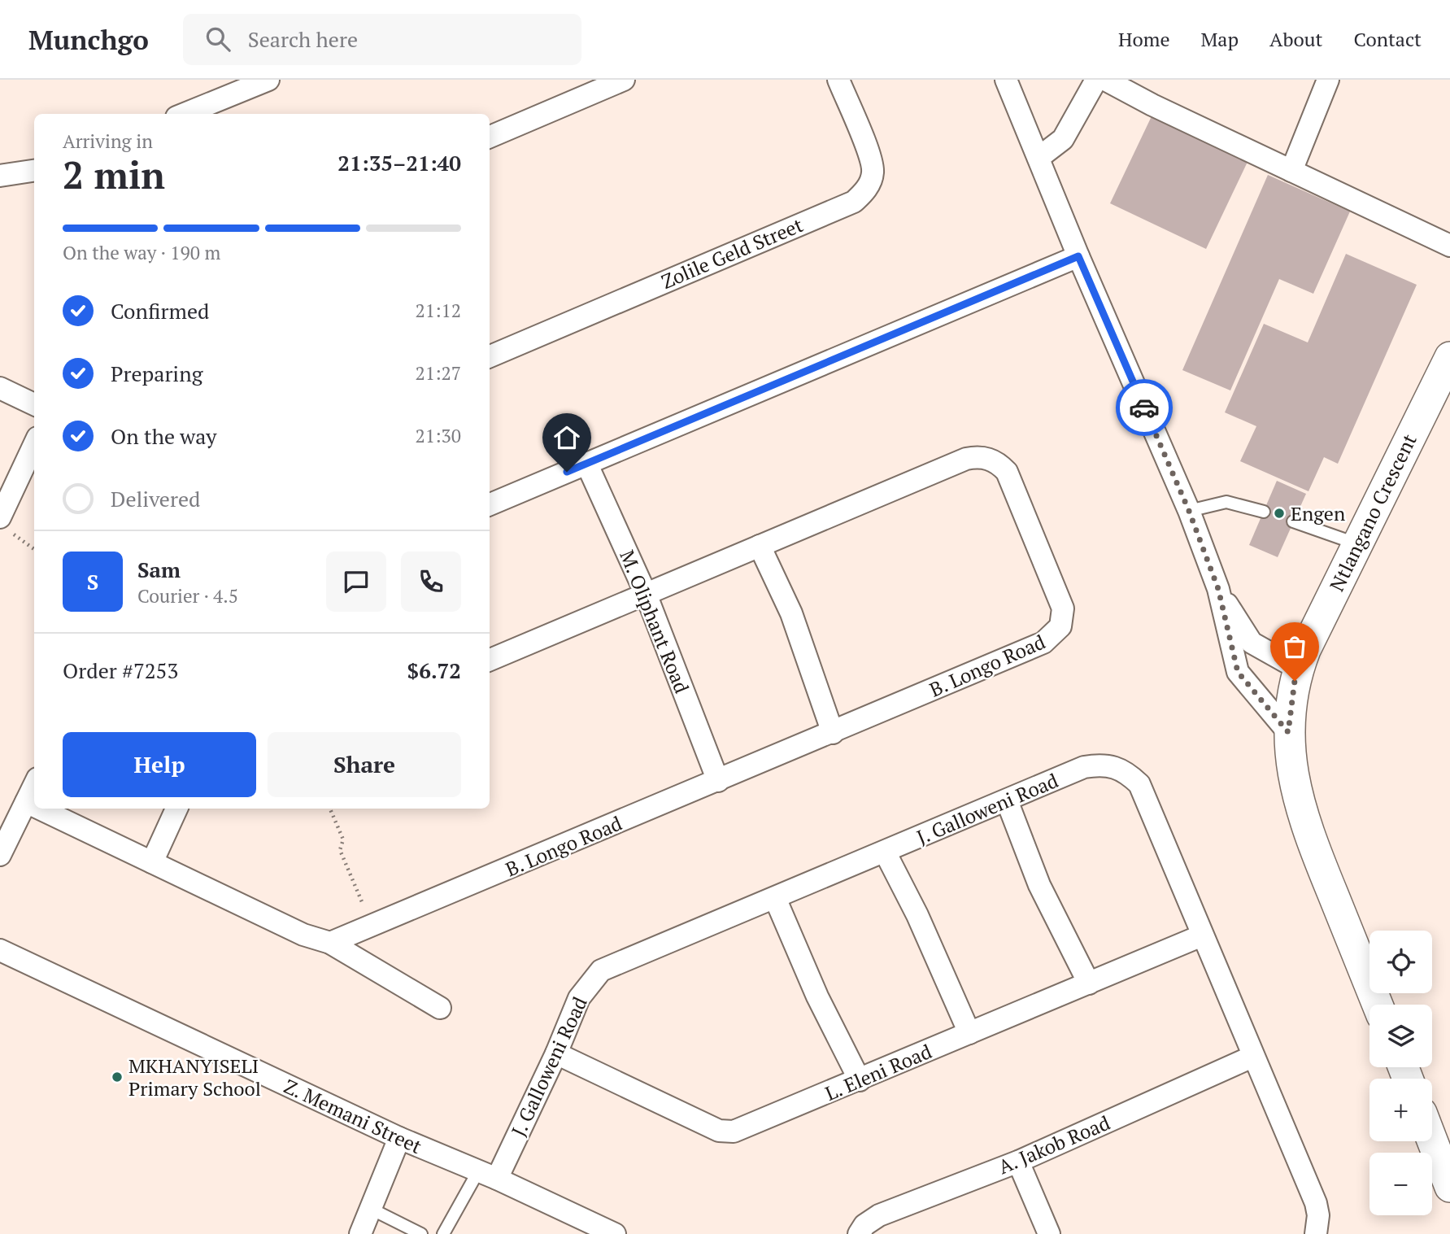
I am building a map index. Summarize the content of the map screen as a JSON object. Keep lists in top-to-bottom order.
{
  "streets": {
    "street": [
      "Zolile Geld Street",
      "Ntlangano Crescent",
      "M. Oliphant Road",
      "B. Longo Road",
      "J. Galloweni Road",
      "L. Eleni Road",
      "Z. Memani Street",
      "A. Jakob Road"
    ]
  },
  "crossings": [
    ["M. Oliphant Road", "B. Longo Road"],
    ["J. Galloweni Road", "L. Eleni Road"],
    ["J. Galloweni Road", "Z. Memani Street"],
    ["J. Galloweni Road", "A. Jakob Road"]
  ],
  "places": ["Engen", "MKHANYISELI Primary School"],
  "page": {
    "header": "Munchgo",
    "search": "Search here",
    "nav": [
      "Home",
      "Map",
      "About",
      "Contact"
    ],
    "heading": ["2 min", "Arriving in", "21:35–21:40"],
    "panel": [
      "Sam",
      "Courier · 4.5",
      "Order #7253",
      "$6.72"
    ],
    "bar": "On the way · 190 m",
    "list": [
      ["Confirmed", "21:12"],
      ["Preparing", "21:27"],
      ["On the way", "21:30"],
      "Delivered"
    ],
    "round": "S",
    "buttons": ["Help", "Share"],
    "map_buttons": ["+", "−"]
  }
}
